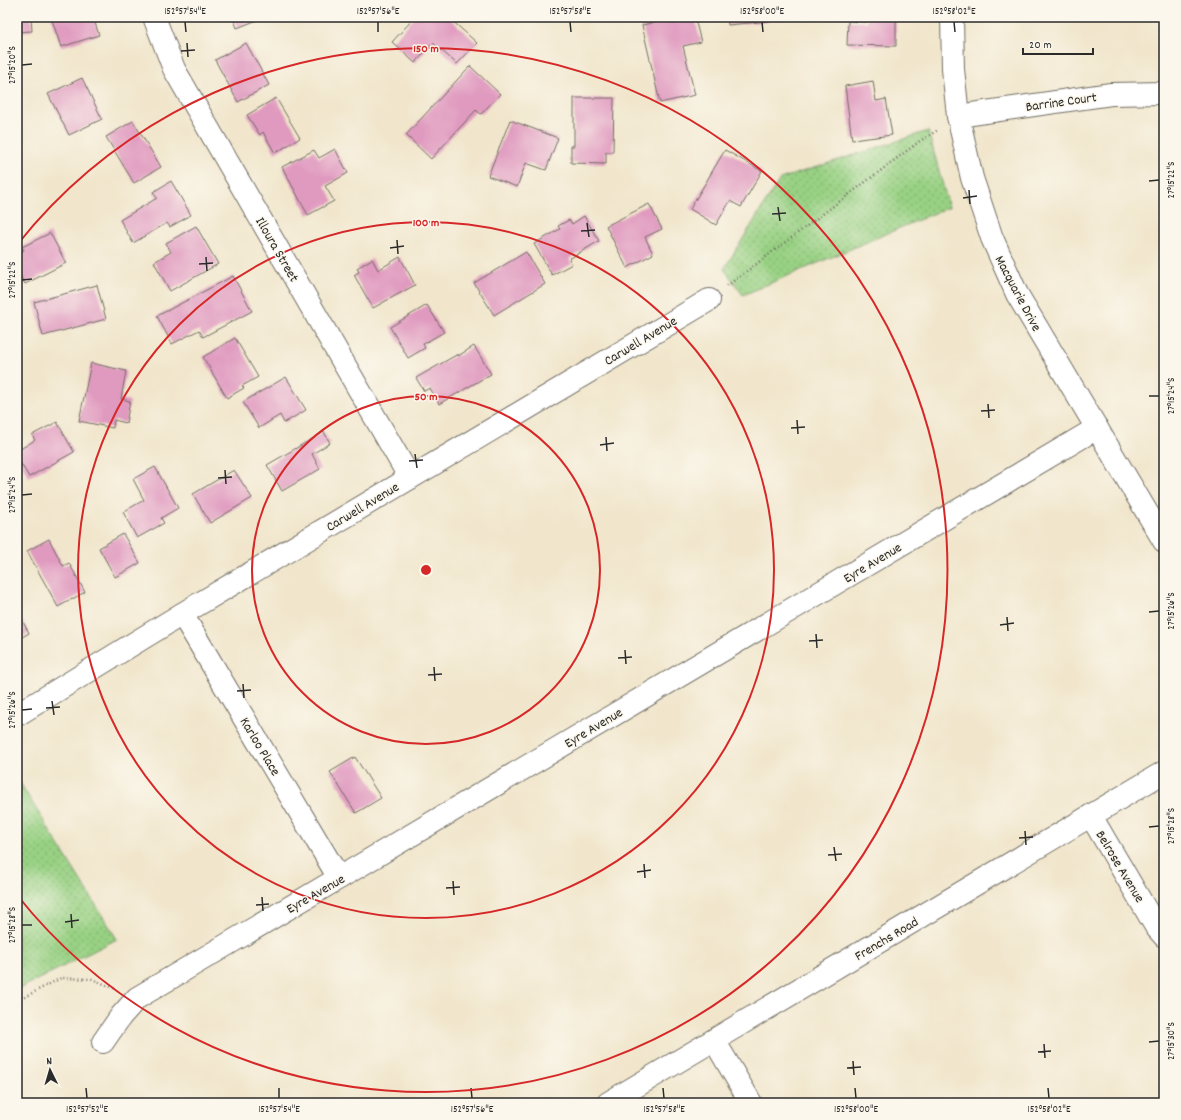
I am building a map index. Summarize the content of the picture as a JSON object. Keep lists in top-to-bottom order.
{
  "streets": {
    "street": [
      "Barrine Court",
      "Illoura Street",
      "Macquarie Drive",
      "Carwell Avenue",
      "Eyre Avenue",
      "Karloo Place",
      "Belrose Avenue",
      "Frenchs Road"
    ]
  },
  "crossings": [
    ["Barrine Court", "Macquarie Drive"],
    ["Illoura Street", "Carwell Avenue"],
    ["Macquarie Drive", "Eyre Avenue"],
    ["Carwell Avenue", "Karloo Place"],
    ["Eyre Avenue", "Karloo Place"],
    ["Belrose Avenue", "Frenchs Road"]
  ],
  "scale_bar": "20 m",
  "north": "top",
  "coordinates": [
    "152°57'54\"E",
    "152°57'56\"E",
    "152°57'58\"E",
    "152°58'00\"E",
    "152°58'02\"E",
    "27°15'20\"S",
    "27°15'22\"S",
    "27°15'24\"S",
    "27°15'26\"S",
    "27°15'28\"S",
    "27°15'30\"S",
    "152°57'52\"E"
  ],
  "rings": ["150 m", "100 m", "50 m"]
}
